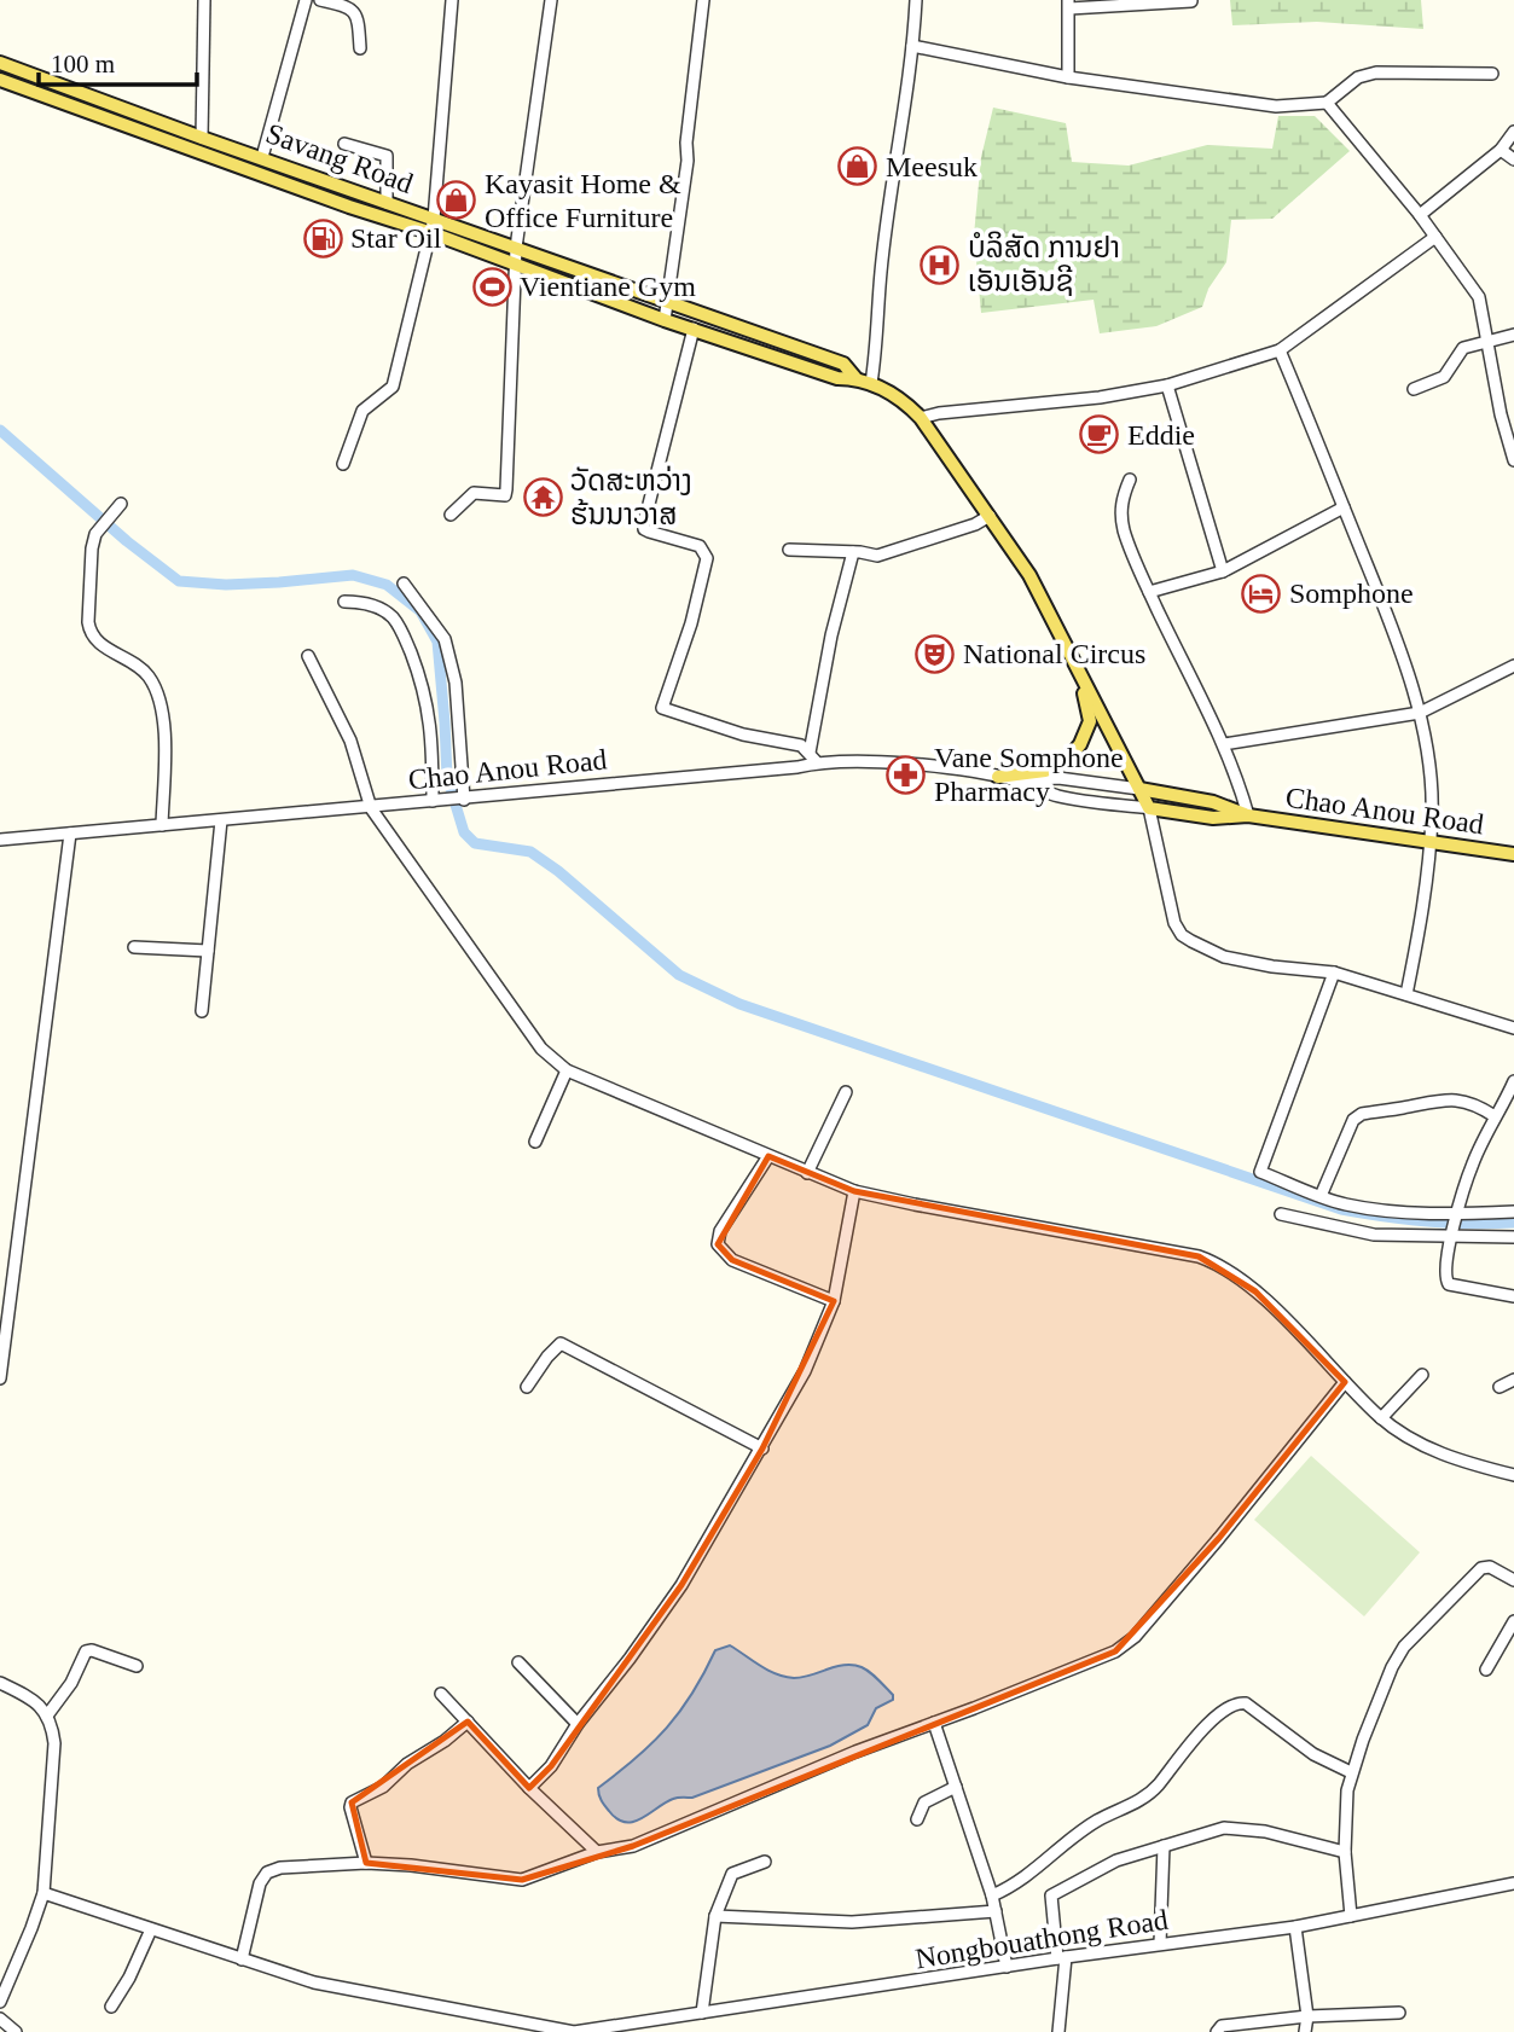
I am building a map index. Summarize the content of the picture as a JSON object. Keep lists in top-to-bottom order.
{
  "streets": {
    "main road": ["Savang Road", "Chao Anou Road"],
    "street": ["Nongbouathong Road"]
  },
  "places": {
    "shop": ["Meesuk", "Kayasit Home & Office Furniture"],
    "fuel station": ["Star Oil"],
    "hospital": ["ບໍລິສັດ ການຢາ ເອັນເອັນຊີ"],
    "sports": ["Vientiane Gym"],
    "cafe": ["Eddie"],
    "temple": ["ວັດສະຫວ່າງ ຮ້ນນາວາສ"],
    "hotel": ["Somphone"],
    "theatre": ["National Circus"],
    "pharmacy": ["Vane Somphone Pharmacy"]
  },
  "scale_bar": "100 m"
}
